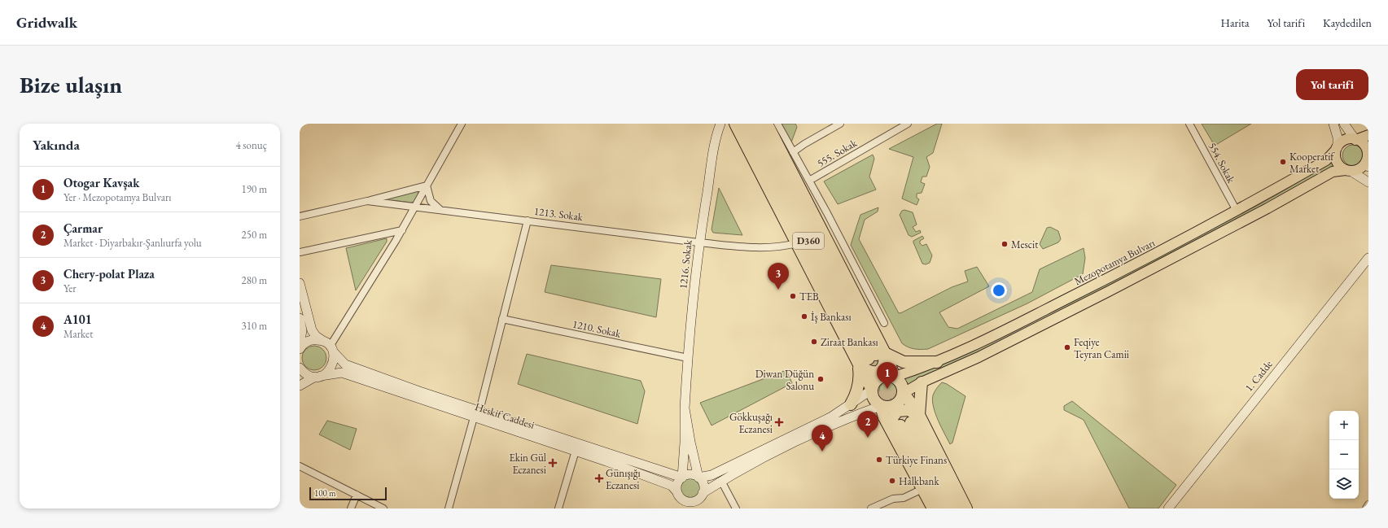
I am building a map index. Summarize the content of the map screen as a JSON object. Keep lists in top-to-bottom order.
{
  "streets": {
    "highway": ["D360"],
    "main road": [
      "Mezopotamya Bulvarı",
      "1216. Sokak",
      "1. Cadde",
      "Heskif Caddesi"
    ],
    "street": [
      "555. Sokak",
      "554. Sokak",
      "1213. Sokak",
      "1210. Sokak"
    ]
  },
  "crossings": [
    ["554. Sokak", "Mezopotamya Bulvarı"],
    ["1213. Sokak", "1216. Sokak"],
    ["1216. Sokak", "1210. Sokak"]
  ],
  "places": {
    "other": [
      "Kooperatif Market",
      "Mescit",
      "TEB",
      "İş Bankası",
      "Ziraat Bankası",
      "Feqiye Teyran Camii",
      "Diwan Düğün Salonu",
      "Türkiye Finans",
      "Halkbank"
    ],
    "health": ["Gökkuşağı Eczanesi", "Ekin Gül Eczanesi", "Günışığı Eczanesi"]
  },
  "scale_bar": "100 m",
  "page": {
    "header": "Gridwalk",
    "nav": ["Harita", "Yol tarifi", "Kaydedilen"],
    "buttons": "Yol tarifi",
    "title": "Bize ulaşın",
    "heading": ["Yakında", "4 sonuç"],
    "list": [
      {
        "mark": "1",
        "name": "Otogar Kavşak",
        "note": "Yer · Mezopotamya Bulvarı",
        "value": "190 m"
      },
      {
        "mark": "2",
        "name": "Çarmar",
        "note": "Market · Diyarbakır-Şanlıurfa yolu",
        "value": "250 m"
      },
      {
        "mark": "3",
        "name": "Chery-polat Plaza",
        "note": "Yer",
        "value": "280 m"
      },
      {
        "mark": "4",
        "name": "A101",
        "note": "Market",
        "value": "310 m"
      }
    ],
    "pins": [
      "3",
      "1",
      "2",
      "4"
    ],
    "map_buttons": ["+", "−"],
    "scale": "100 m"
  }
}
